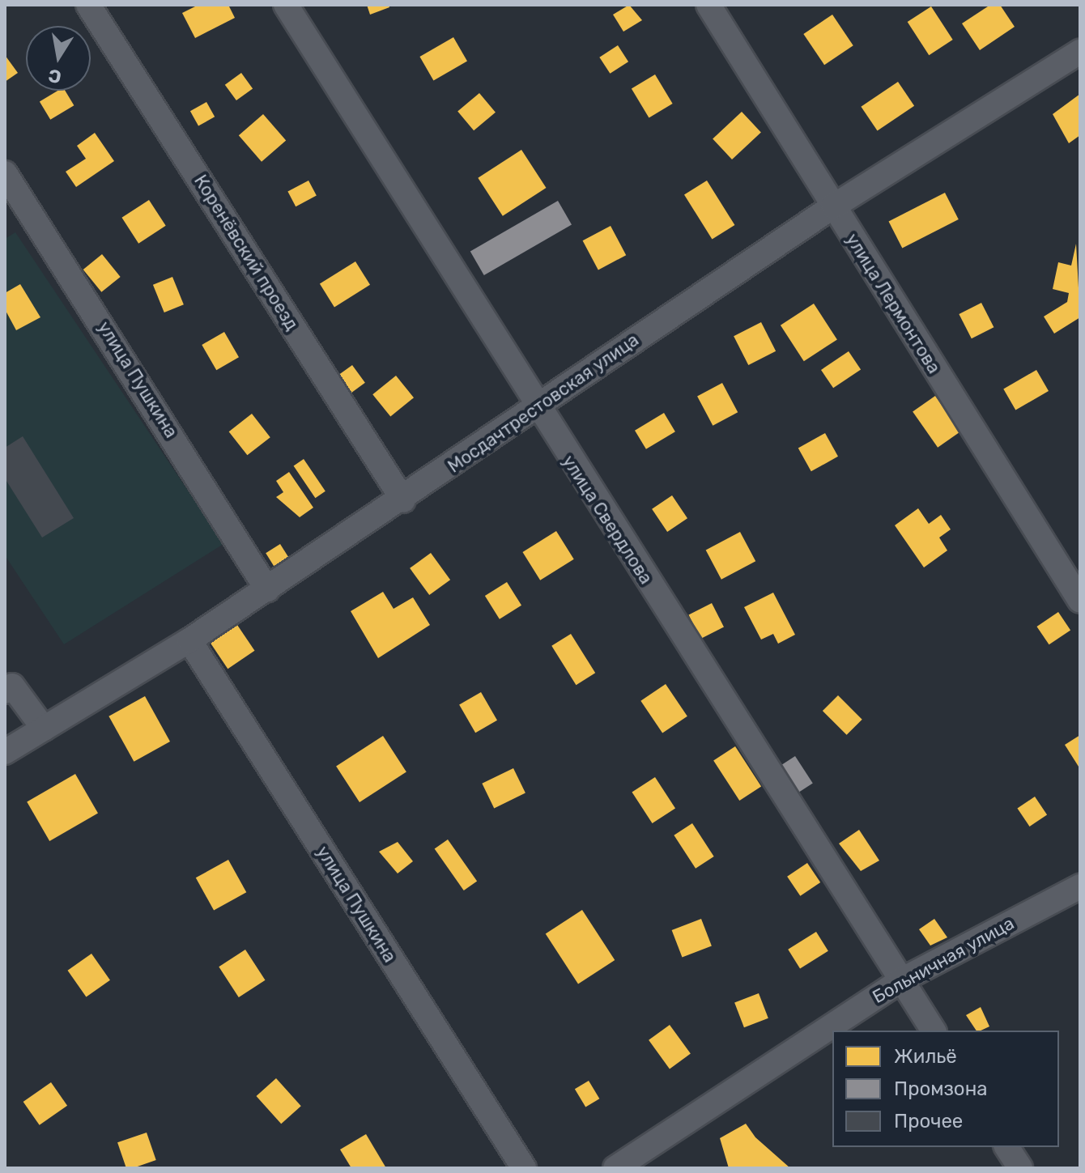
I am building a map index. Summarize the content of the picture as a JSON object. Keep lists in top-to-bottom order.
{
  "streets": {
    "street": [
      "Коренёвский проезд",
      "улица Лермонтова",
      "улица Пушкина",
      "Мосдачтрестовская улица",
      "улица Свердлова",
      "Больничная улица"
    ]
  },
  "crossings": [
    ["Коренёвский проезд", "Мосдачтрестовская улица"],
    ["улица Лермонтова", "Мосдачтрестовская улица"],
    ["улица Пушкина", "Мосдачтрестовская улица"],
    ["Мосдачтрестовская улица", "улица Свердлова"],
    ["улица Свердлова", "Больничная улица"]
  ],
  "legend": ["Жильё", "Промзона", "Прочее"],
  "north": "bottom"
}
